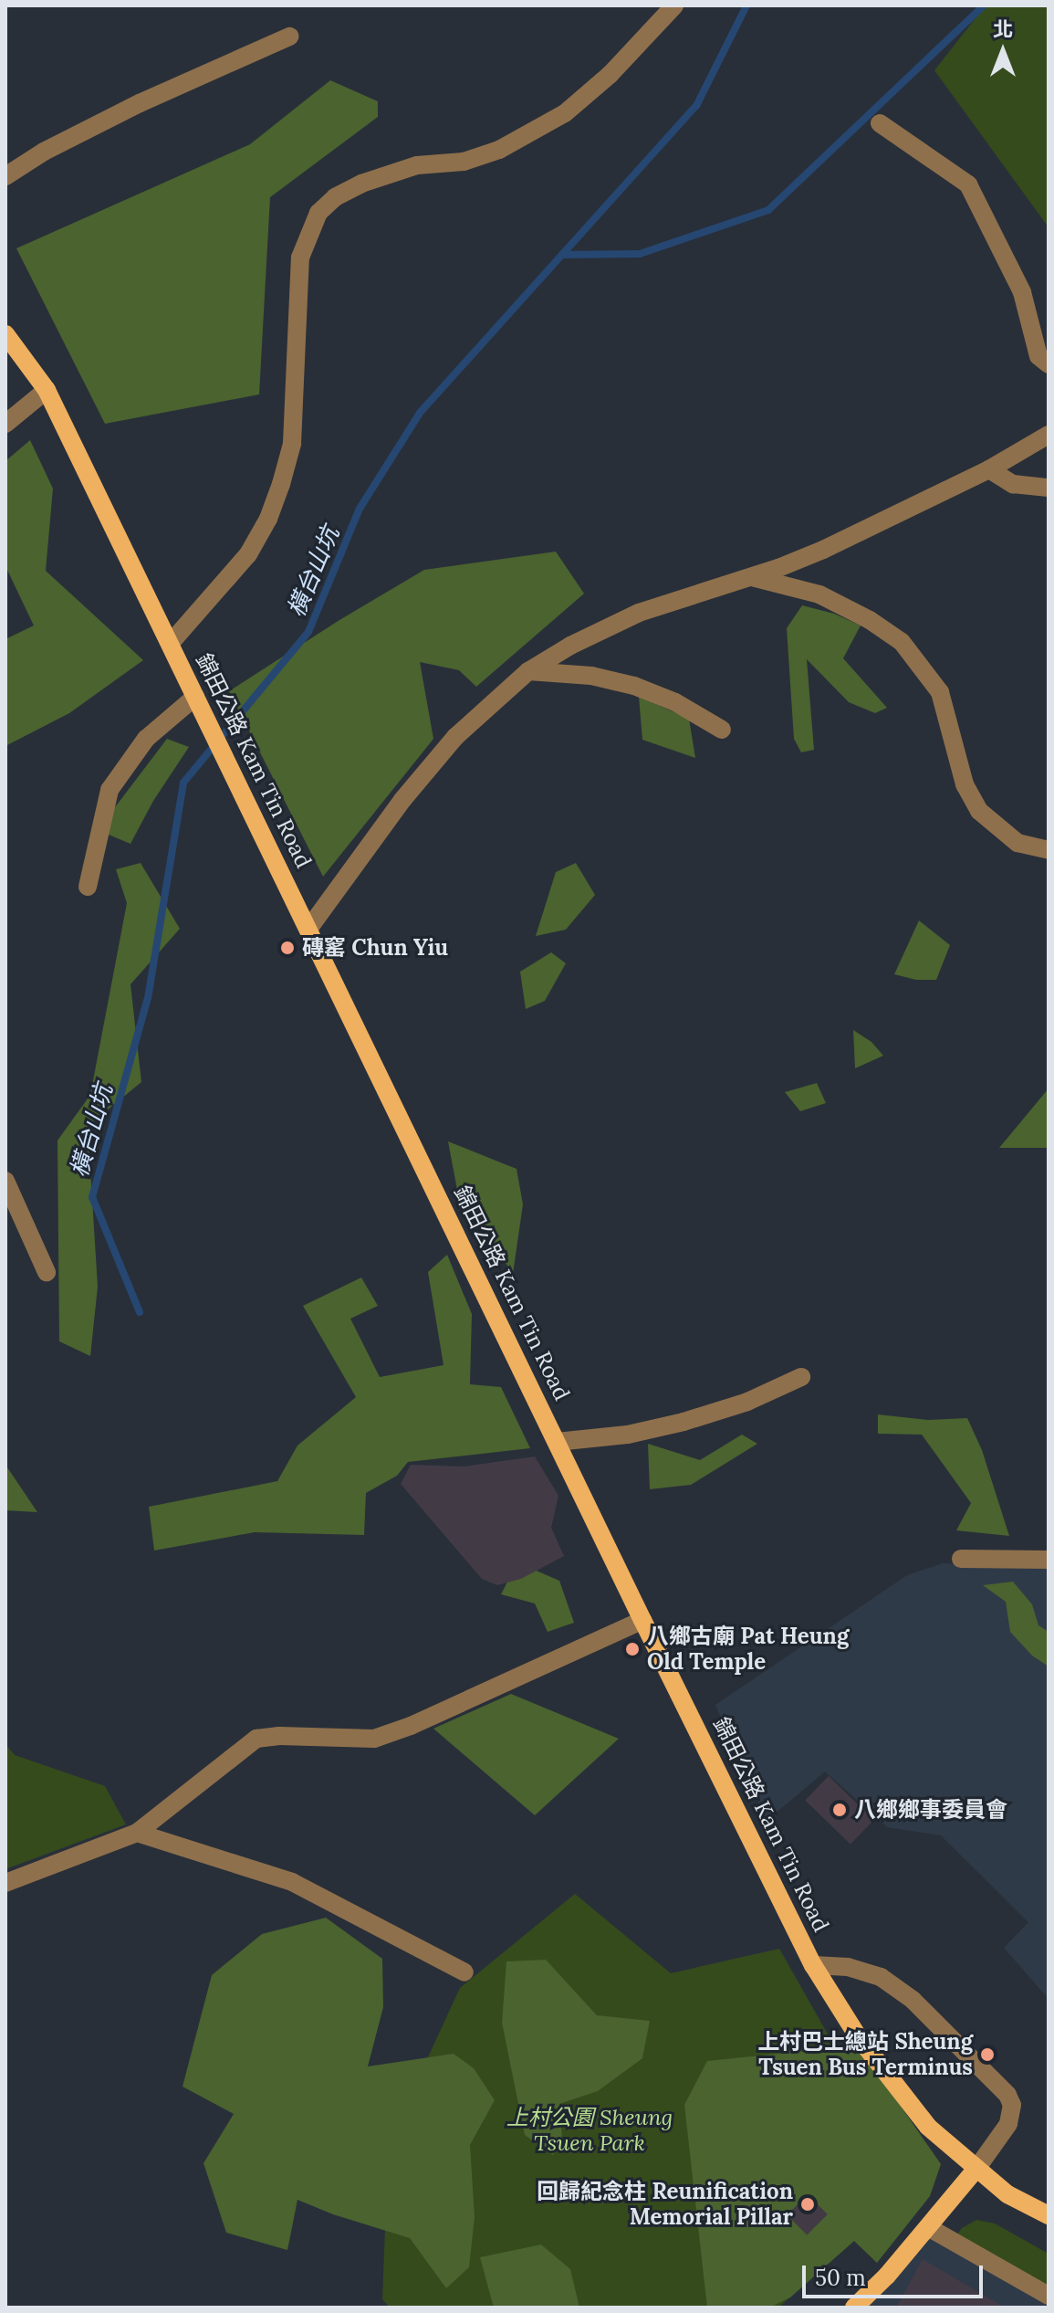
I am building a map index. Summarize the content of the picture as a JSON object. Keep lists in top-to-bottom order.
{
  "streets": {
    "main road": ["錦田公路 Kam Tin Road"]
  },
  "water": ["橫台山坑"],
  "parks": ["上村公園 Sheung Tsuen Park"],
  "places": [
    "磚窰 Chun Yiu",
    "八鄉古廟 Pat Heung Old Temple",
    "八鄉鄉事委員會",
    "上村巴士總站 Sheung Tsuen Bus Terminus",
    "回歸紀念柱 Reunification Memorial Pillar"
  ],
  "scale_bar": "50 m",
  "north": "top"
}
